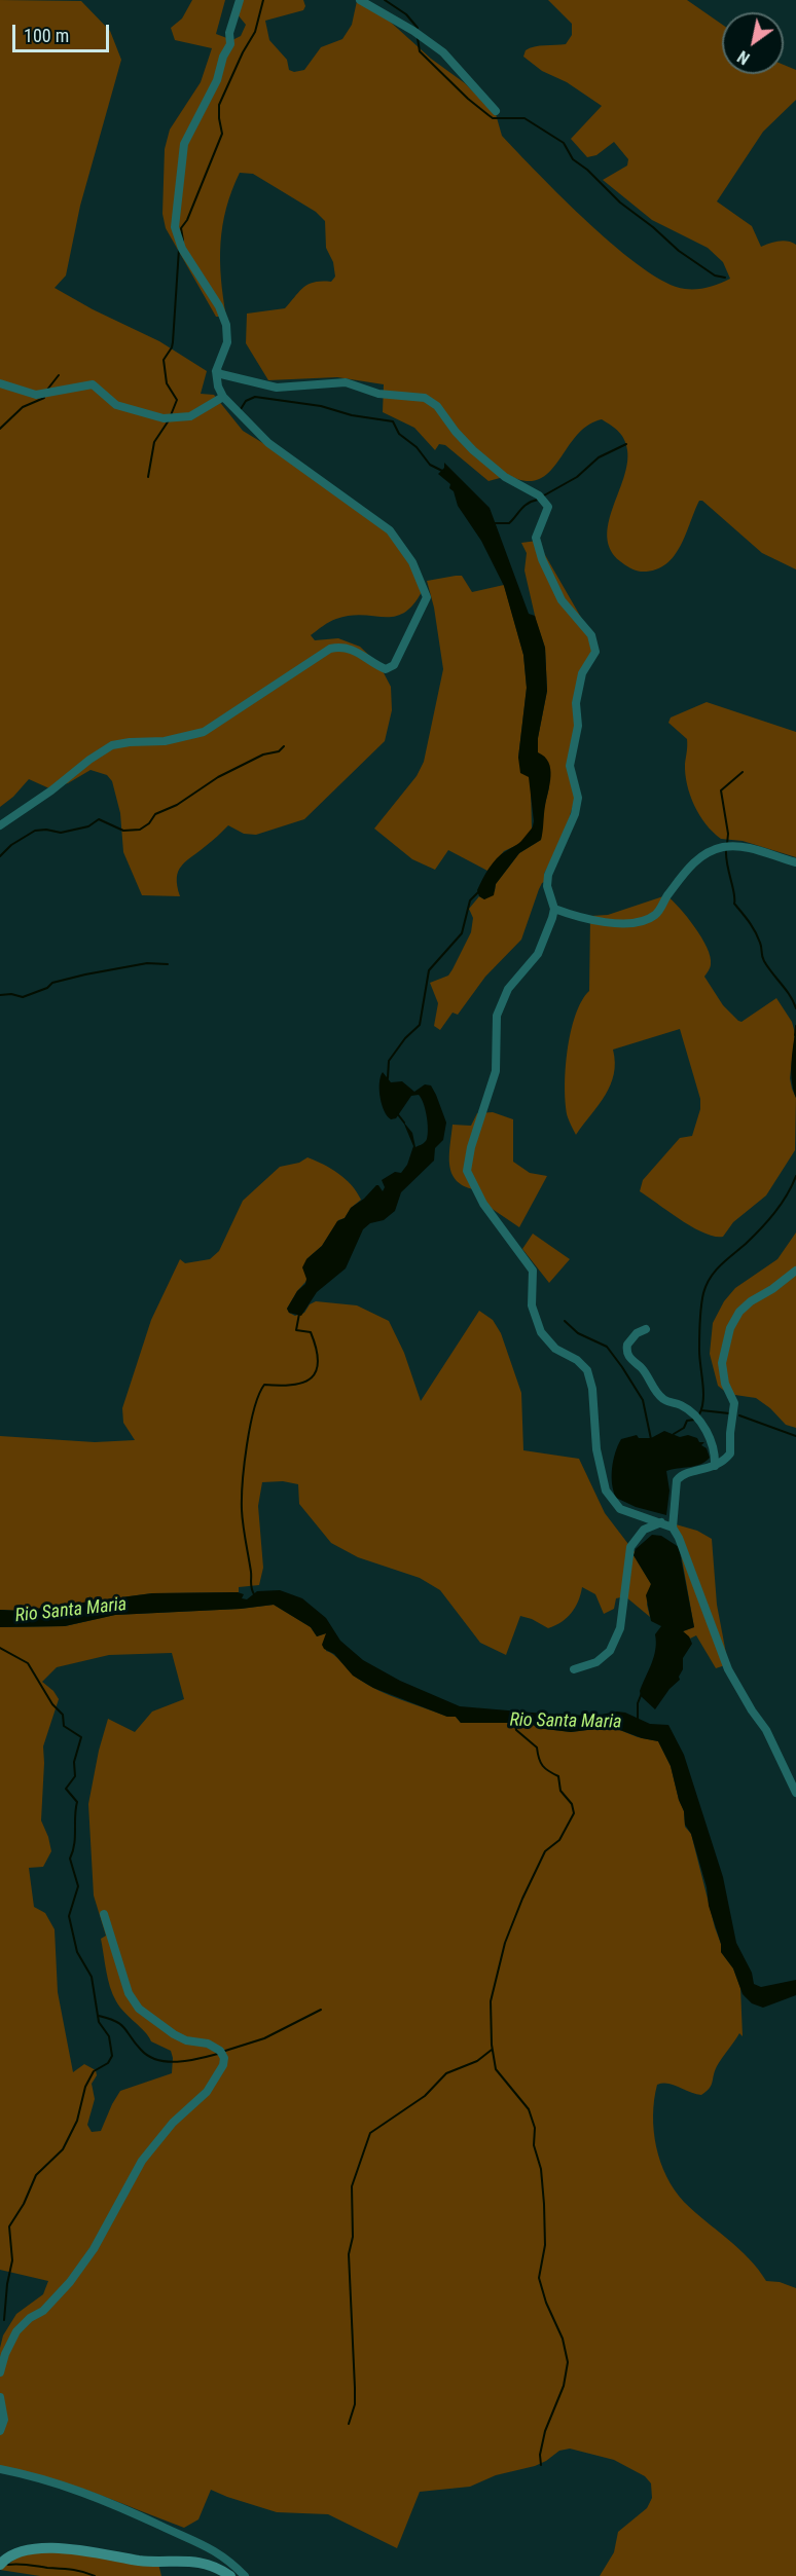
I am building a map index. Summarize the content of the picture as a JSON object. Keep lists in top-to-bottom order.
{
  "water": ["Rio Santa Maria"],
  "scale_bar": "100 m",
  "north": "bottom left"
}
